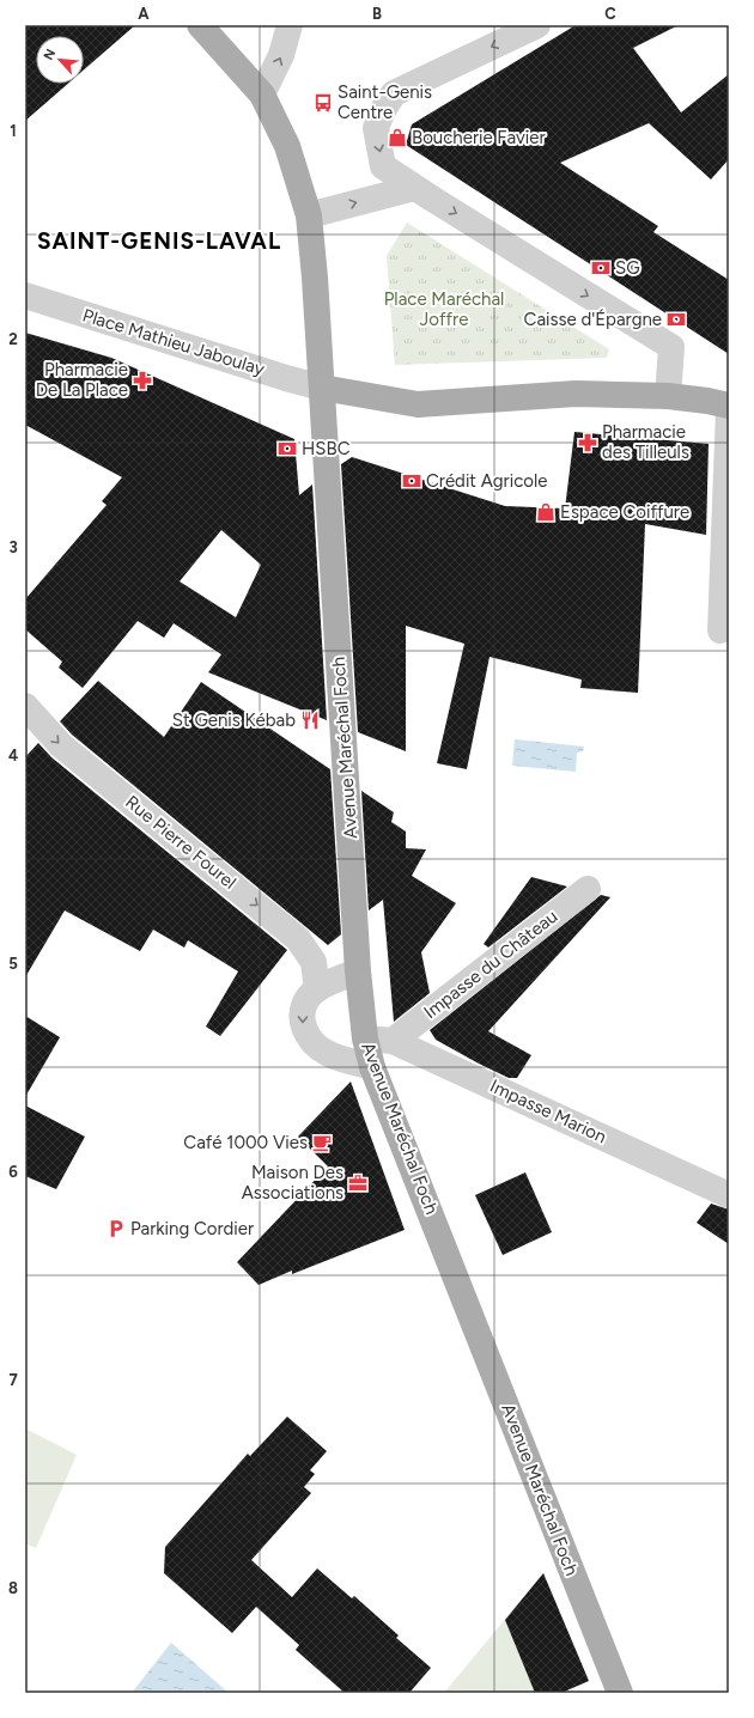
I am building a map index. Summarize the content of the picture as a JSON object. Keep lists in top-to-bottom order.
{
  "streets": {
    "main road": ["Avenue Maréchal Foch"],
    "street": [
      "Place Mathieu Jaboulay",
      "Rue Pierre Fourel",
      "Impasse du Château",
      "Impasse Marion"
    ]
  },
  "crossings": [
    ["Place Mathieu Jaboulay", "Avenue Maréchal Foch"],
    ["Avenue Maréchal Foch", "Impasse Marion"],
    ["Impasse du Château", "Impasse Marion"]
  ],
  "one_way": ["Rue Pierre Fourel"],
  "districts": ["SAINT-GENIS-LAVAL"],
  "parks": ["Place Maréchal Joffre"],
  "places": {
    "bus stop": ["Saint-Genis Centre"],
    "shop": ["Boucherie Favier", "Espace Coiffure"],
    "bank": [
      "SG",
      "Caisse d'Épargne",
      "HSBC",
      "Crédit Agricole"
    ],
    "pharmacy": ["Pharmacie De La Place", "Pharmacie des Tilleuls"],
    "restaurant": ["St Genis Kébab"],
    "cafe": ["Café 1000 Vies"],
    "office": ["Maison Des Associations"],
    "parking": ["Parking Cordier"]
  },
  "north": "top left",
  "grid": {
    "columns": ["A", "B", "C"],
    "rows": [
      "1",
      "2",
      "3",
      "4",
      "5",
      "6",
      "7",
      "8"
    ]
  }
}
